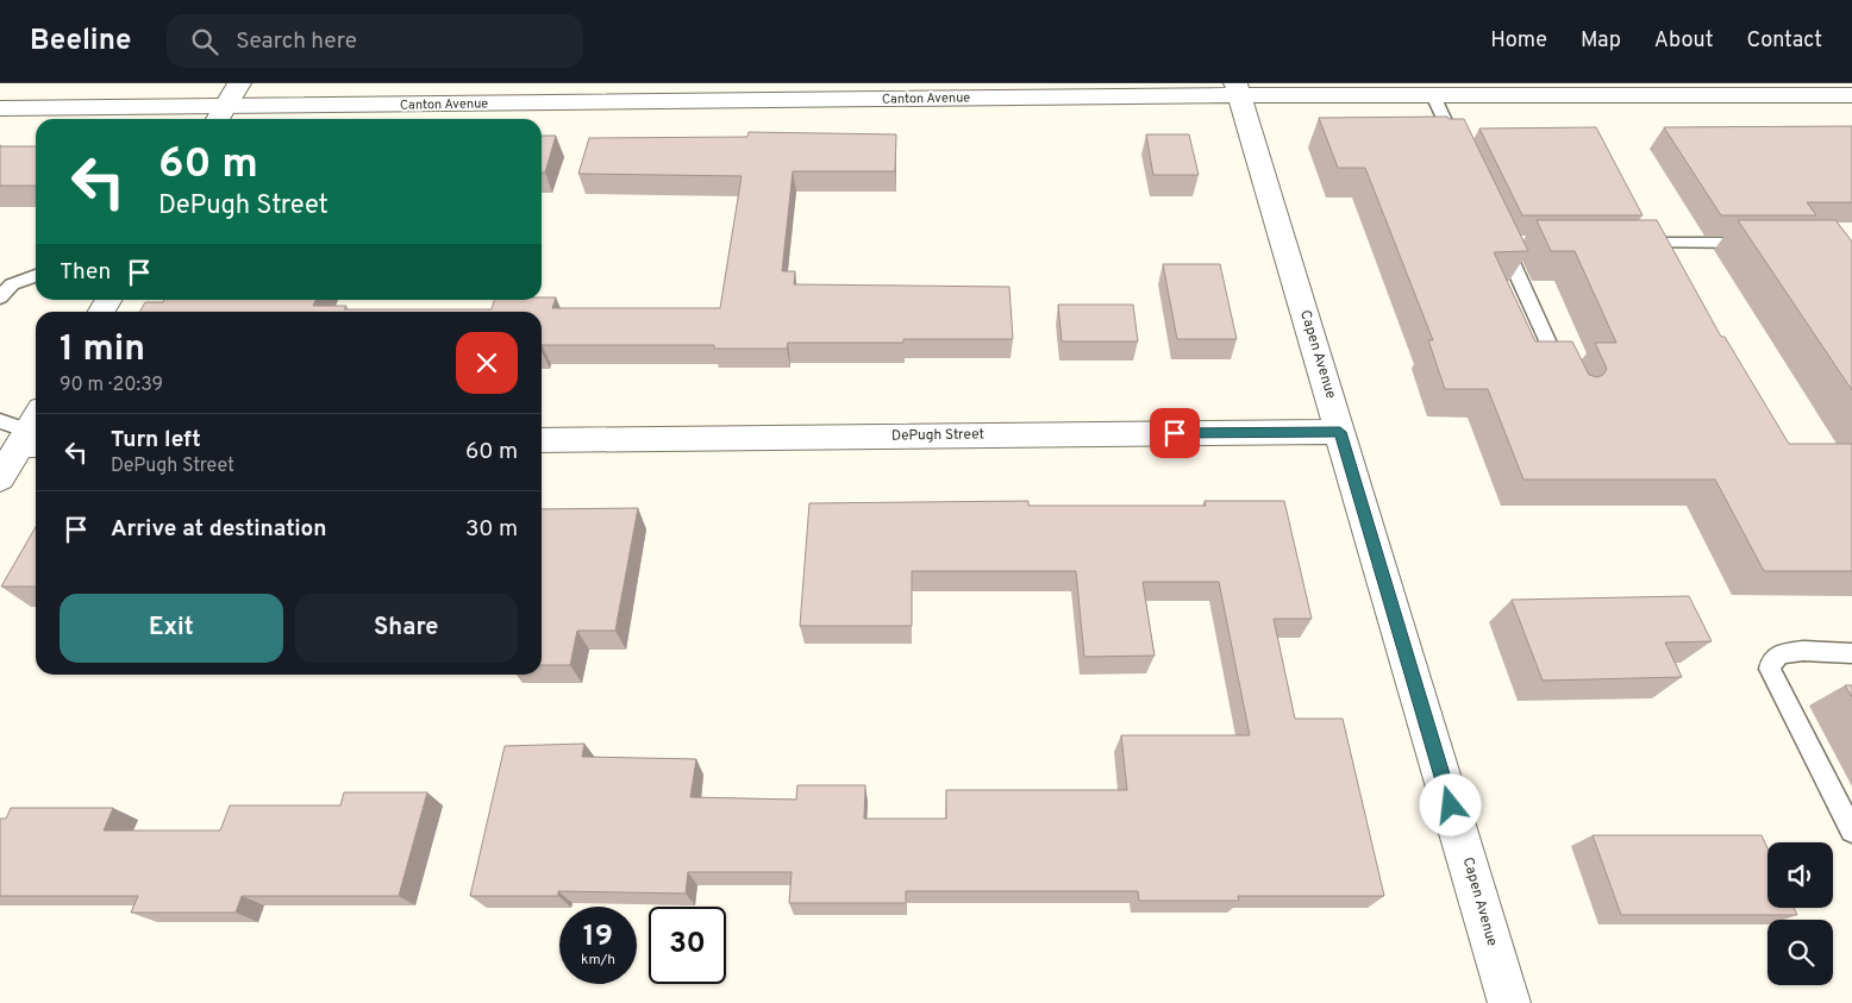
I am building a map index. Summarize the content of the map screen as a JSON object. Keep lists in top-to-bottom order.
{
  "streets": {
    "street": ["Canton Avenue", "Capen Avenue", "DePugh Street"]
  },
  "crossings": [
    ["Canton Avenue", "Capen Avenue"],
    ["Capen Avenue", "DePugh Street"]
  ],
  "page": {
    "header": "Beeline",
    "search": "Search here",
    "nav": [
      "Home",
      "Map",
      "About",
      "Contact"
    ],
    "turn": ["60 m", "DePugh Street"],
    "then": "Then",
    "heading": ["1 min", "90 m · 20:39"],
    "list": [
      {
        "name": "Turn left",
        "note": "DePugh Street",
        "value": "60 m"
      },
      {
        "name": "Arrive at destination",
        "value": "30 m"
      }
    ],
    "buttons": ["Exit", "Share"],
    "speed": "19 km/h",
    "limit": "30"
  }
}
